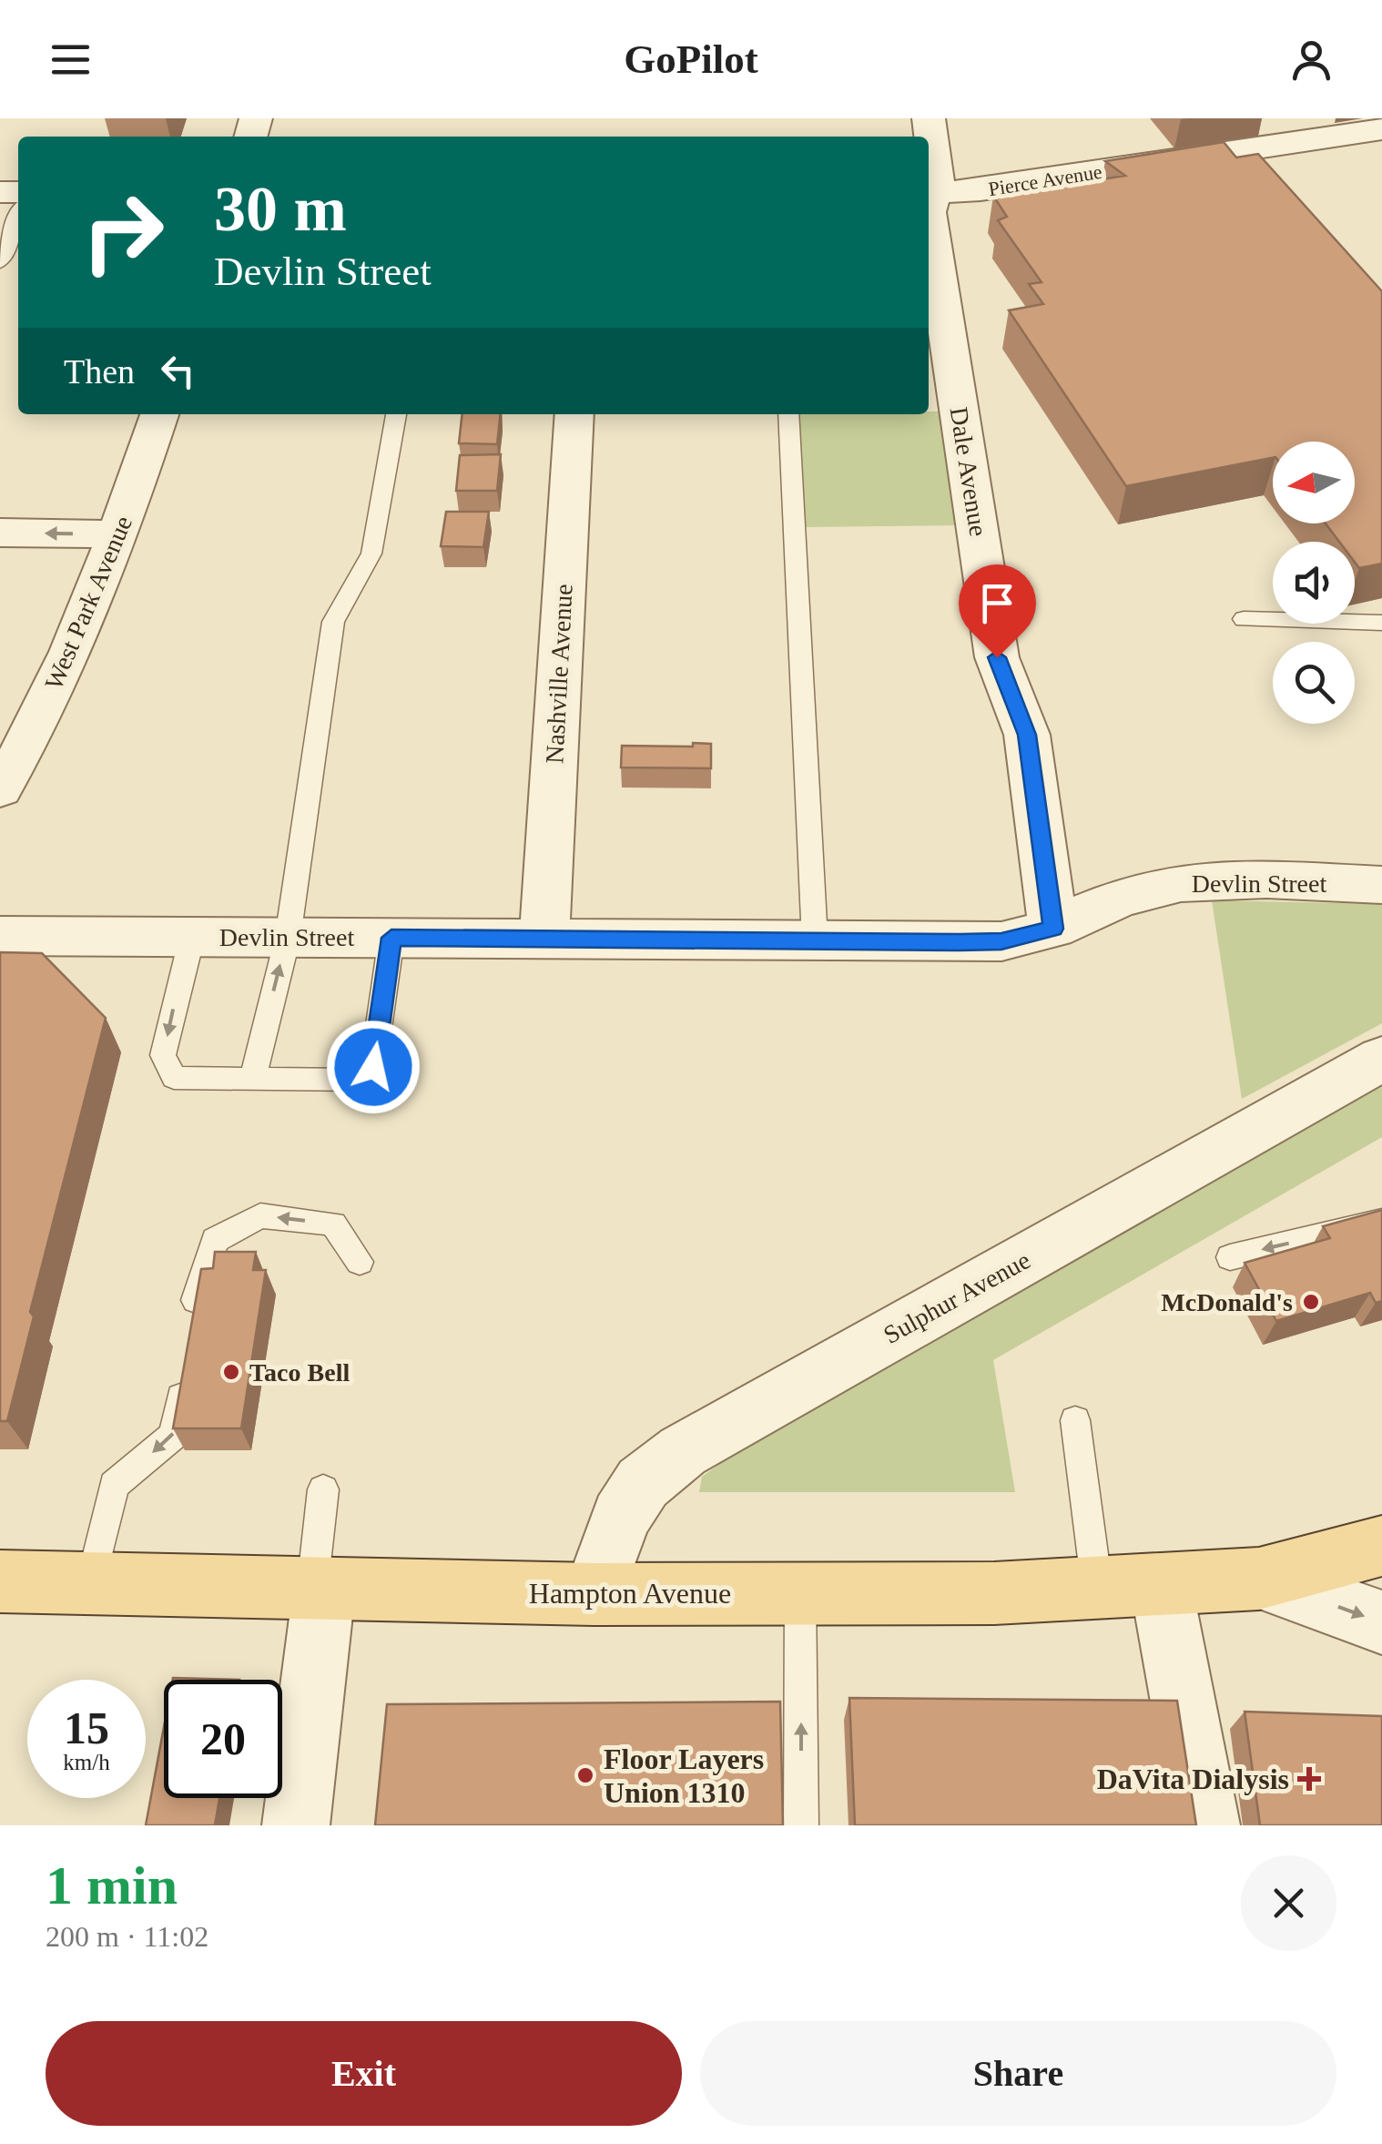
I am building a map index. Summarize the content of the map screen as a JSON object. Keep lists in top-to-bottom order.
{
  "streets": {
    "main road": ["Hampton Avenue"],
    "street": [
      "Pierce Avenue",
      "Dale Avenue",
      "West Park Avenue",
      "Nashville Avenue",
      "Devlin Street",
      "Sulphur Avenue"
    ]
  },
  "crossings": [
    ["Pierce Avenue", "Dale Avenue"],
    ["Dale Avenue", "Devlin Street"],
    ["Nashville Avenue", "Devlin Street"],
    ["Sulphur Avenue", "Hampton Avenue"]
  ],
  "places": {
    "other": ["McDonald's", "Taco Bell", "Floor Layers Union 1310"],
    "health": ["DaVita Dialysis"]
  },
  "north": "left",
  "page": {
    "header": "GoPilot",
    "turn": ["30 m", "Devlin Street"],
    "then": "Then",
    "speed": "15 km/h",
    "limit": "20",
    "heading": ["1 min", "200 m · 11:02"],
    "buttons": ["Exit", "Share"]
  }
}
